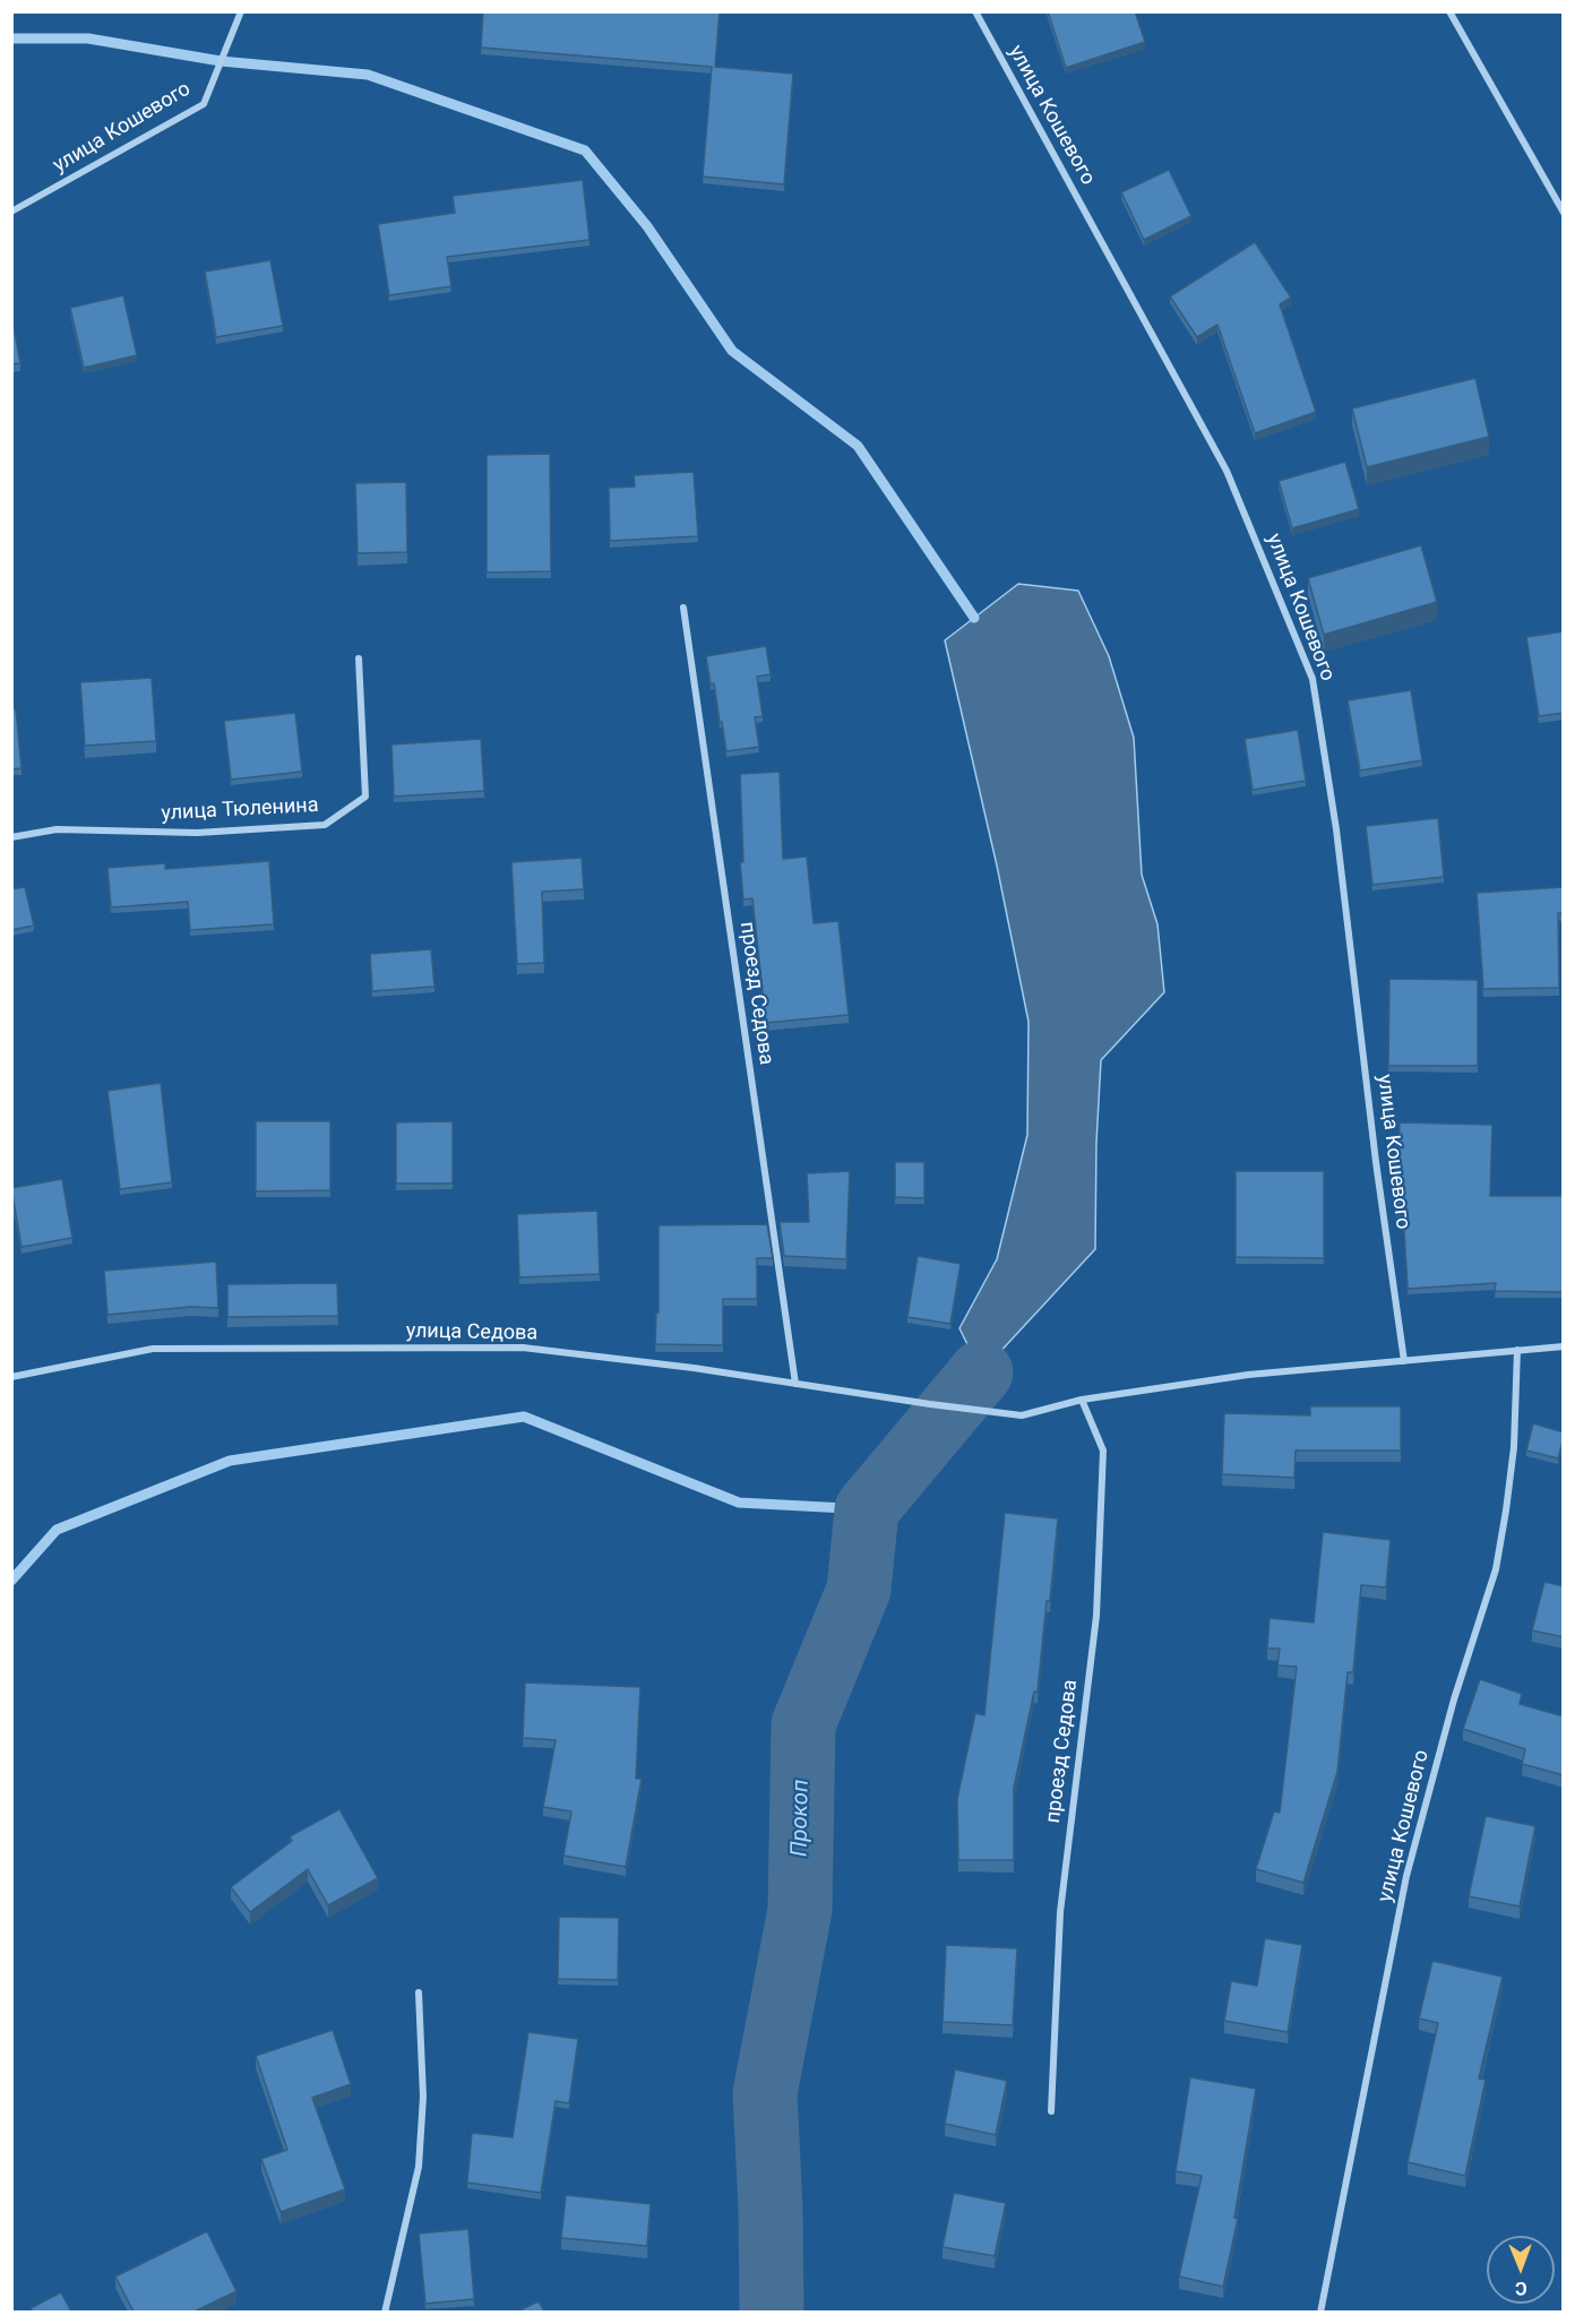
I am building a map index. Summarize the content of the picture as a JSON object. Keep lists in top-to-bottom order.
{
  "streets": {
    "street": [
      "улица Кошевого",
      "улица Тюленина",
      "проезд Седова",
      "улица Седова"
    ]
  },
  "crossings": [
    ["проезд Седова", "улица Седова"]
  ],
  "water": ["Прокоп"],
  "north": "bottom"
}
